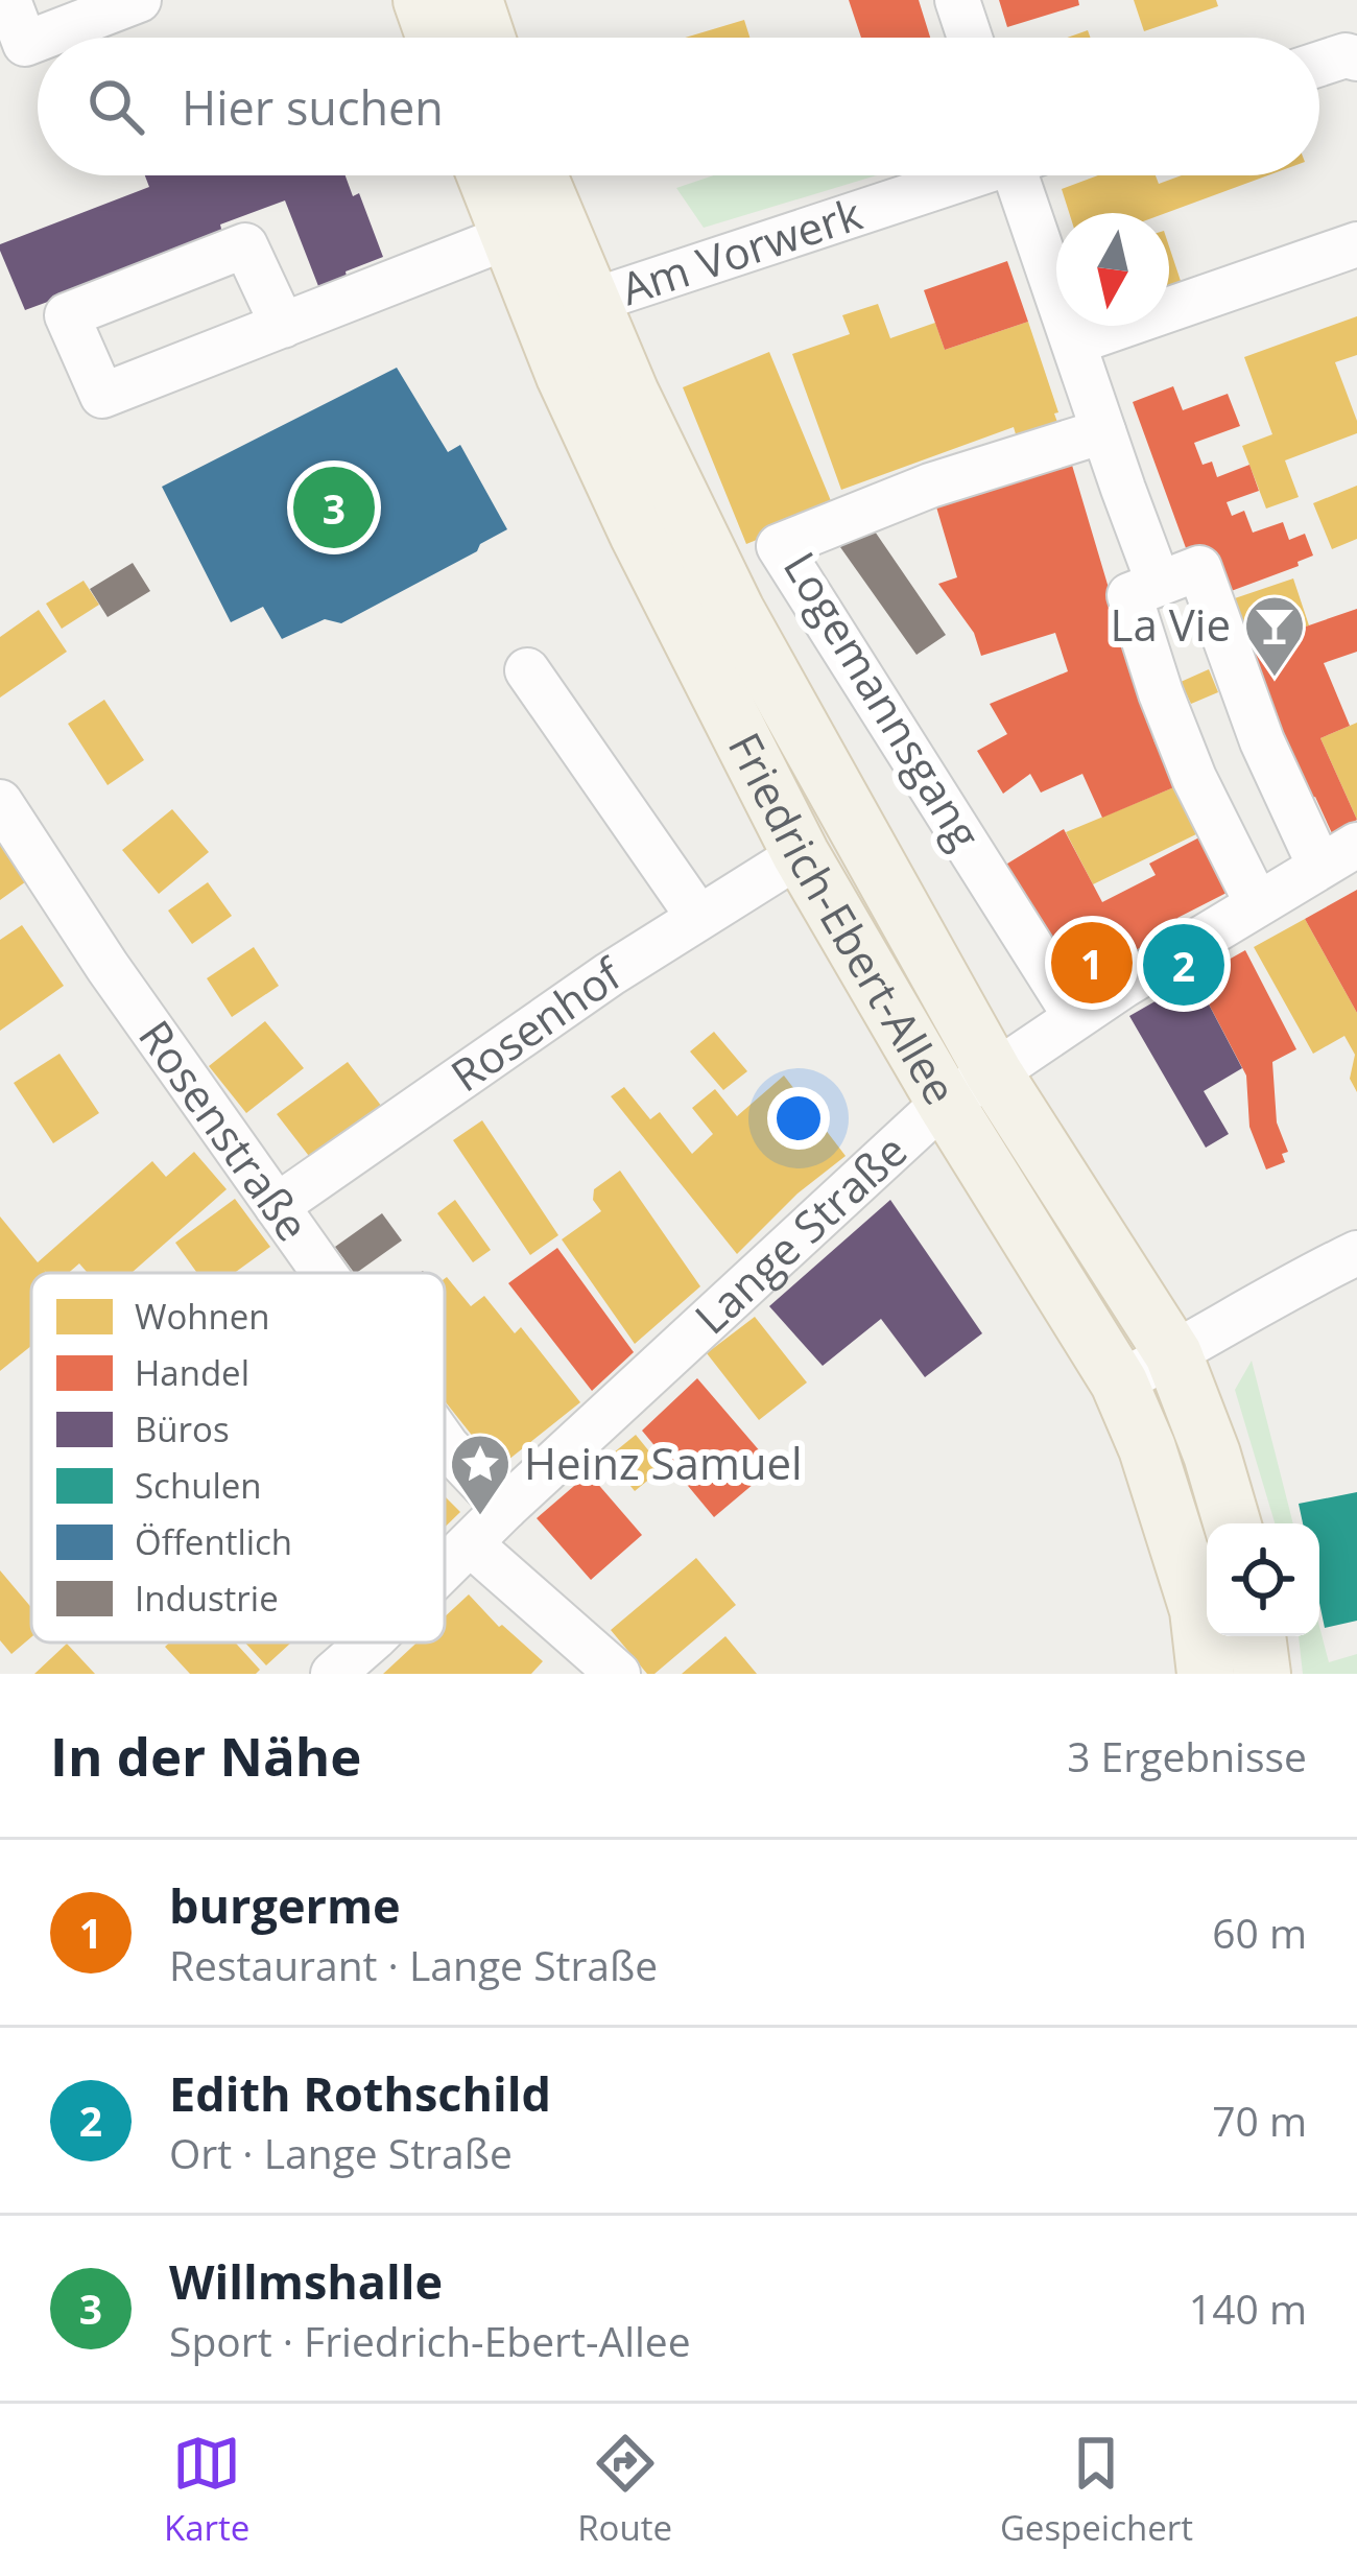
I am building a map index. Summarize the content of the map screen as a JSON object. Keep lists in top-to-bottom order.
{
  "streets": {
    "main road": ["Friedrich-Ebert-Allee"],
    "street": [
      "Am Vorwerk",
      "Logemannsgang",
      "Rosenhof",
      "Rosenstraße",
      "Lange Straße"
    ]
  },
  "crossings": [
    ["Am Vorwerk", "Friedrich-Ebert-Allee"],
    ["Logemannsgang", "Lange Straße"],
    ["Friedrich-Ebert-Allee", "Rosenhof"],
    ["Friedrich-Ebert-Allee", "Lange Straße"],
    ["Rosenhof", "Rosenstraße"],
    ["Rosenstraße", "Lange Straße"]
  ],
  "places": {
    "bar": ["La Vie"],
    "place": ["Heinz Samuel"]
  },
  "legend": [
    "Wohnen",
    "Handel",
    "Büros",
    "Schulen",
    "Öffentlich",
    "Industrie"
  ],
  "north": "bottom",
  "page": {
    "search": "Hier suchen",
    "pins": ["3", "1", "2"],
    "heading": ["In der Nähe", "3 Ergebnisse"],
    "list": [
      {
        "mark": "1",
        "name": "burgerme",
        "note": "Restaurant · Lange Straße",
        "value": "60 m"
      },
      {
        "mark": "2",
        "name": "Edith Rothschild",
        "note": "Ort · Lange Straße",
        "value": "70 m"
      },
      {
        "mark": "3",
        "name": "Willmshalle",
        "note": "Sport · Friedrich-Ebert-Allee",
        "value": "140 m"
      }
    ],
    "nav": ["Karte", "Route", "Gespeichert"]
  }
}
